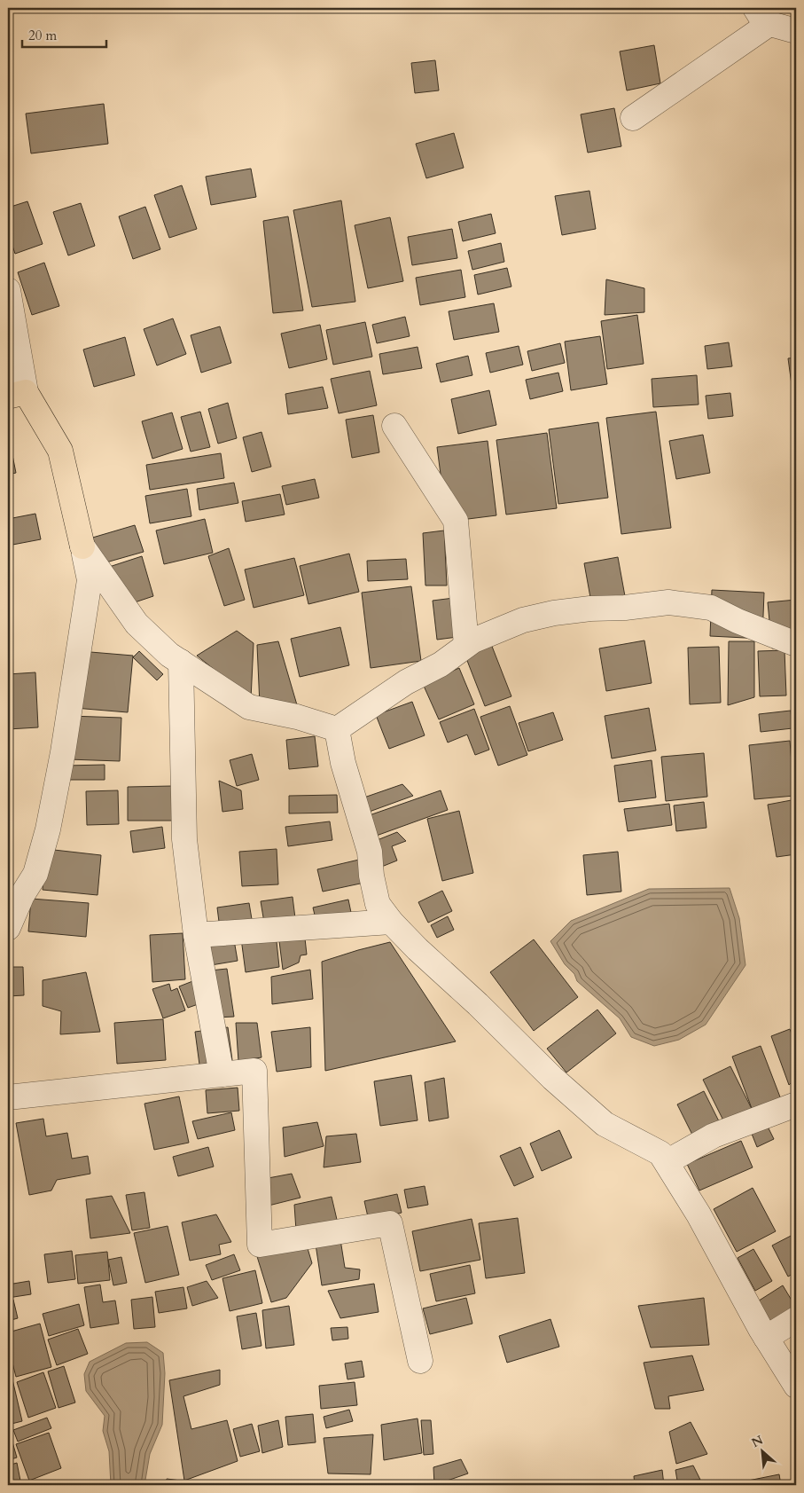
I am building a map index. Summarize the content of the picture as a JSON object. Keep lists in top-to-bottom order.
{
  "scale_bar": "20 m",
  "north": "top left"
}
